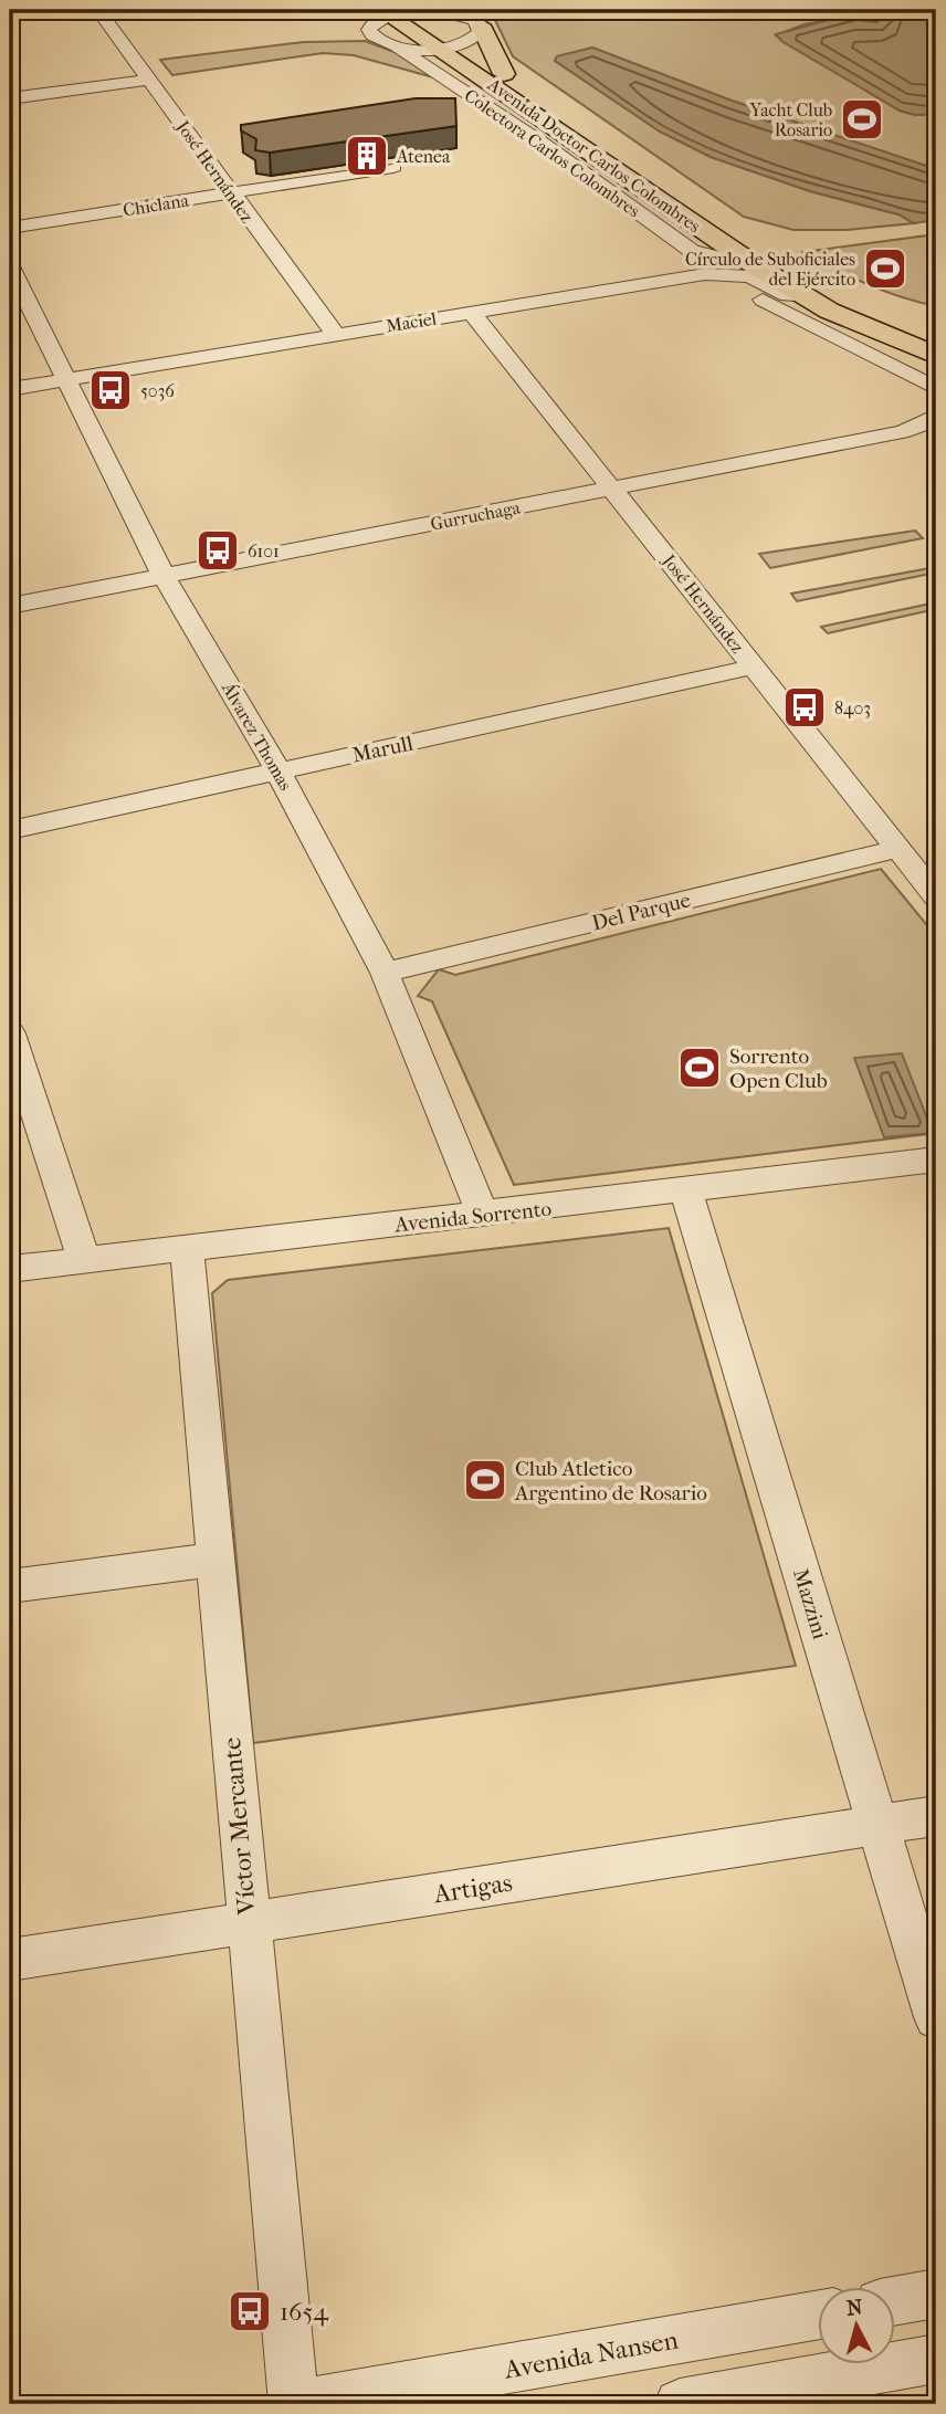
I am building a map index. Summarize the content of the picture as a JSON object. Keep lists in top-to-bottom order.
{
  "streets": {
    "main road": ["Avenida Doctor Carlos Colombres"],
    "street": [
      "Colectora Carlos Colombres",
      "José Hernández",
      "Chiclana",
      "Maciel",
      "Gurruchaga",
      "Álvarez Thomas",
      "Marull",
      "Del Parque",
      "Avenida Sorrento",
      "Mazzini",
      "Víctor Mercante",
      "Artigas",
      "Avenida Nansen"
    ]
  },
  "crossings": [
    ["Colectora Carlos Colombres", "Avenida Doctor Carlos Colombres"],
    ["Avenida Doctor Carlos Colombres", "Maciel"],
    ["José Hernández", "Chiclana"],
    ["José Hernández", "Maciel"],
    ["José Hernández", "Gurruchaga"],
    ["José Hernández", "Marull"],
    ["José Hernández", "Del Parque"],
    ["Maciel", "Álvarez Thomas"],
    ["Gurruchaga", "Álvarez Thomas"],
    ["Álvarez Thomas", "Marull"],
    ["Álvarez Thomas", "Del Parque"],
    ["Álvarez Thomas", "Avenida Sorrento"],
    ["Avenida Sorrento", "Mazzini"],
    ["Avenida Sorrento", "Víctor Mercante"],
    ["Mazzini", "Artigas"],
    ["Víctor Mercante", "Artigas"]
  ],
  "places": {
    "sports": [
      "Yacht Club Rosario",
      "Círculo de Suboficiales del Ejército",
      "Sorrento Open Club",
      "Club Atletico Argentino de Rosario"
    ],
    "building": ["Atenea"],
    "bus stop": [
      "5036",
      "6101",
      "8403",
      "1654"
    ]
  },
  "north": "top"
}
